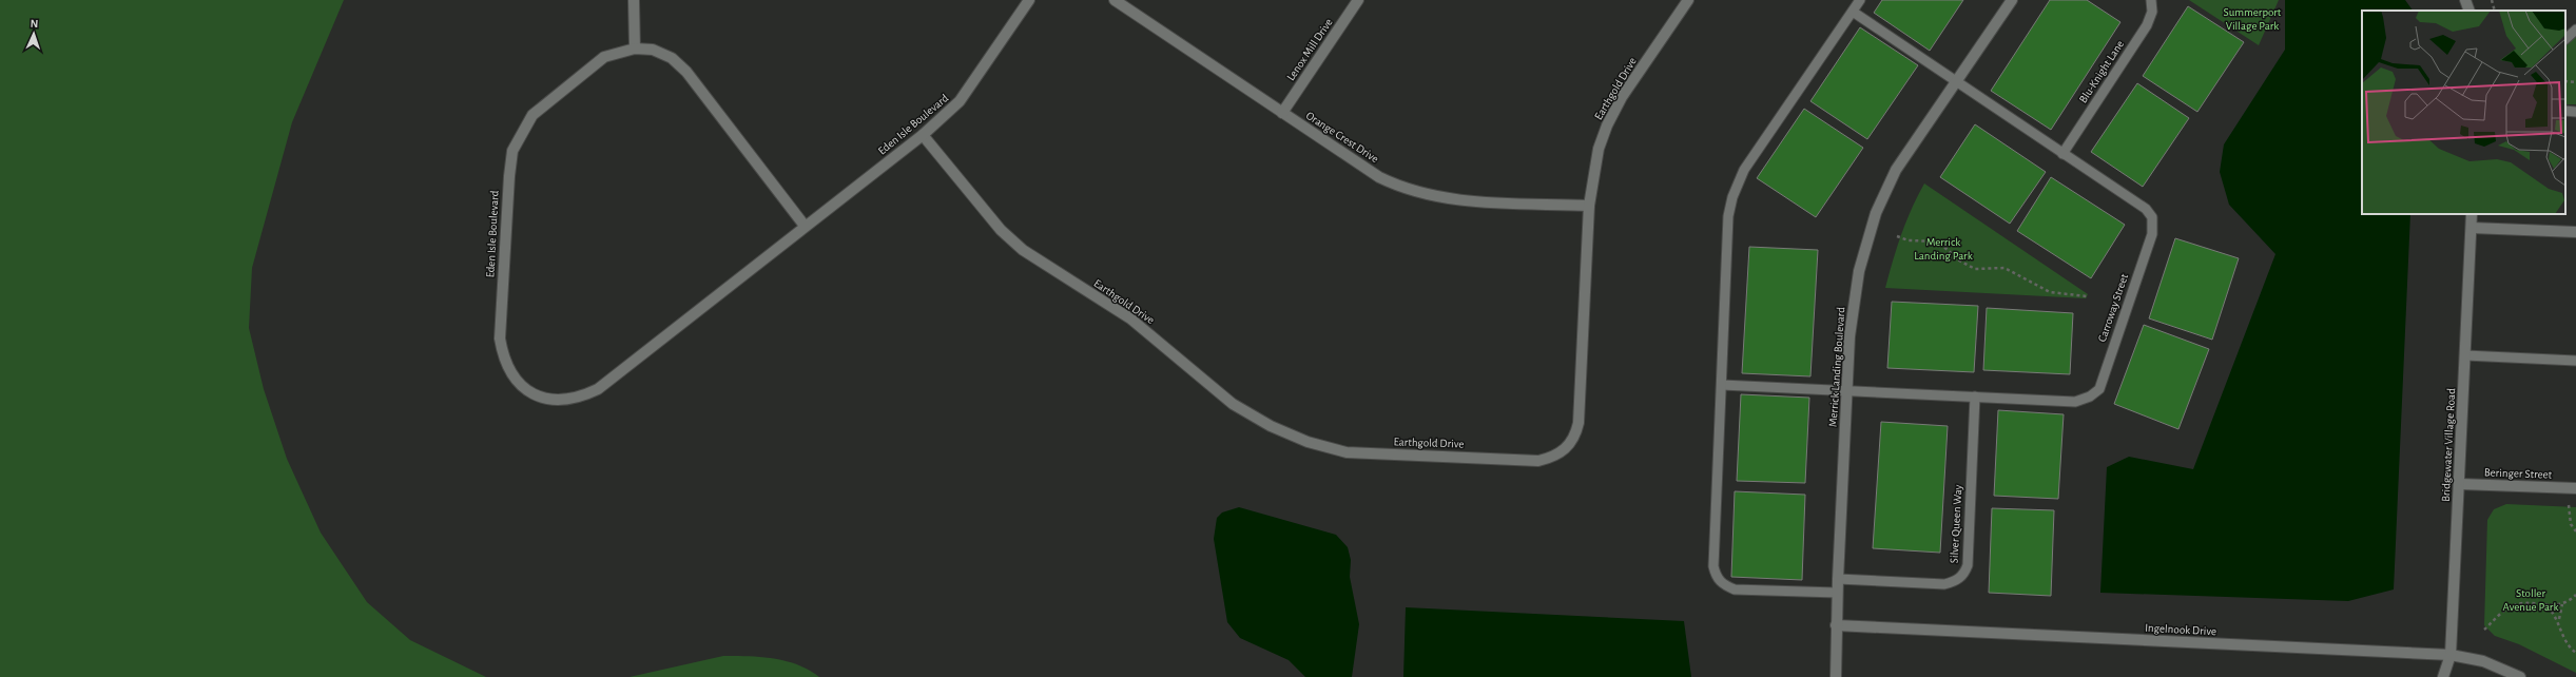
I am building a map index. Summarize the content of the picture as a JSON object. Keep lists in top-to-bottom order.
{
  "streets": {
    "street": [
      "Lenox Mill Drive",
      "Earthgold Drive",
      "Eden Isle Boulevard",
      "Orange Crest Drive",
      "Merrick Landing Boulevard",
      "Bridgewater Village Road",
      "Beringer Street",
      "Ingelnook Drive"
    ],
    "lane": ["Blu-Knight Lane", "Carroway Street", "Silver Queen Way"]
  },
  "crossings": [
    ["Lenox Mill Drive", "Orange Crest Drive"],
    ["Blu-Knight Lane", "Carroway Street"],
    ["Earthgold Drive", "Eden Isle Boulevard"],
    ["Earthgold Drive", "Orange Crest Drive"],
    ["Carroway Street", "Merrick Landing Boulevard"],
    ["Carroway Street", "Silver Queen Way"],
    ["Merrick Landing Boulevard", "Silver Queen Way"],
    ["Merrick Landing Boulevard", "Ingelnook Drive"],
    ["Bridgewater Village Road", "Beringer Street"],
    ["Bridgewater Village Road", "Ingelnook Drive"]
  ],
  "parks": ["Summerport Village Park", "Merrick Landing Park", "Stoller Avenue Park"],
  "north": "top"
}
